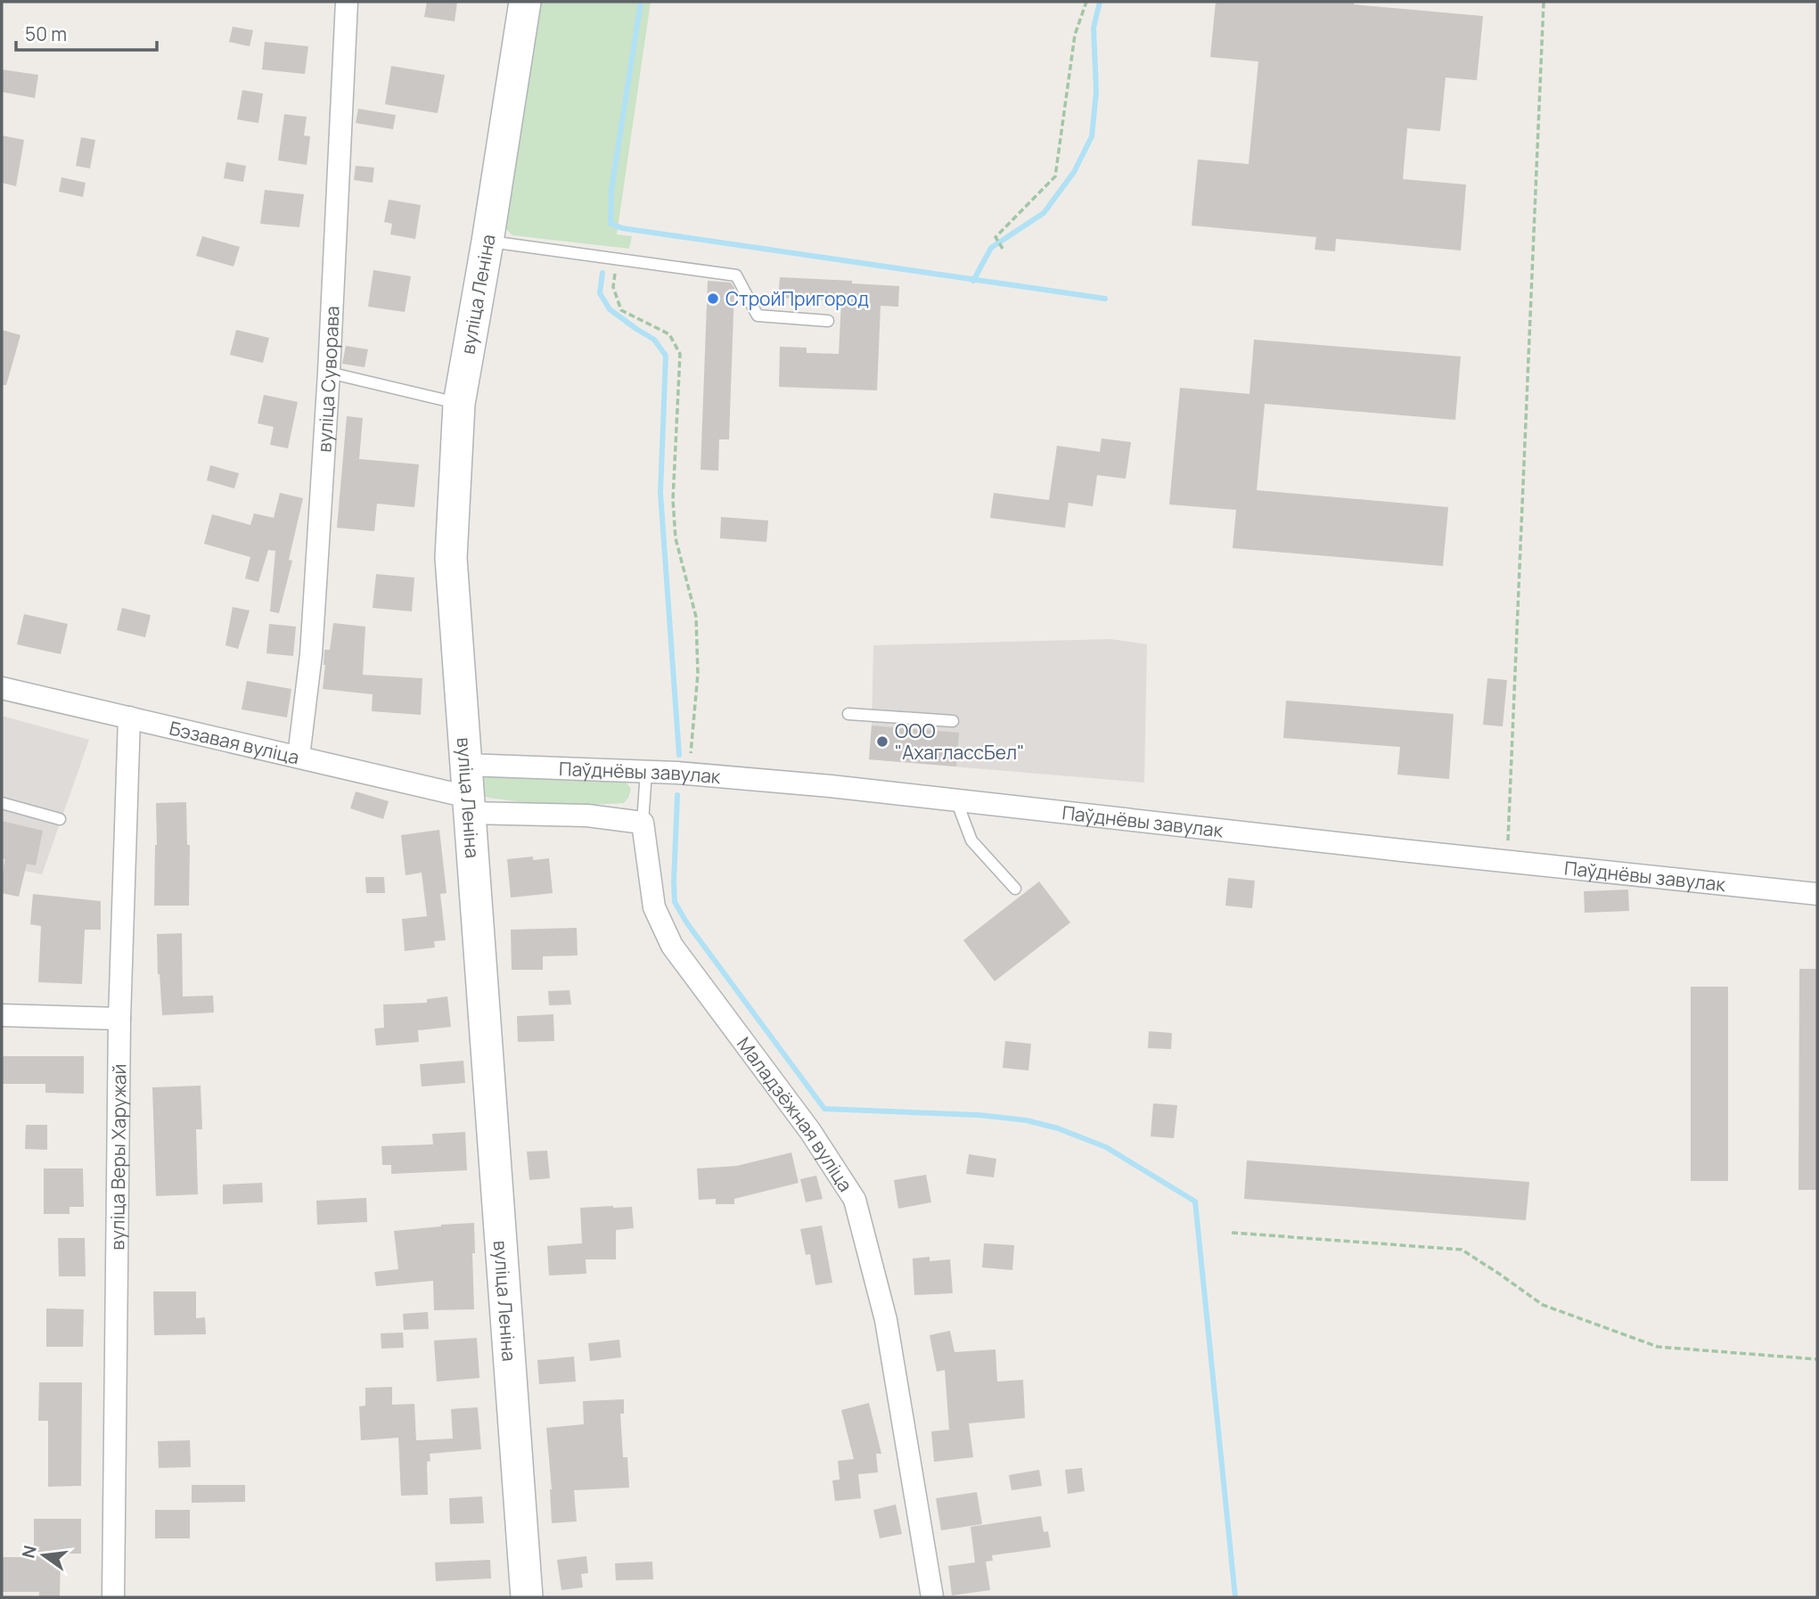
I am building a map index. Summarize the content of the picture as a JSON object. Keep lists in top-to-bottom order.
{
  "streets": {
    "street": [
      "вуліца Леніна",
      "вуліца Суворава",
      "Бэзавая вуліца",
      "Паўднёвы завулак",
      "Маладзёжная вуліца",
      "вуліца Веры Харужай"
    ]
  },
  "crossings": [
    ["вуліца Леніна", "Бэзавая вуліца"],
    ["вуліца Леніна", "Паўднёвы завулак"],
    ["вуліца Суворава", "Бэзавая вуліца"],
    ["Бэзавая вуліца", "вуліца Веры Харужай"]
  ],
  "places": ["СтройПригород", "ООО \"АхаглассБел\""],
  "scale_bar": "50 m",
  "north": "left"
}
